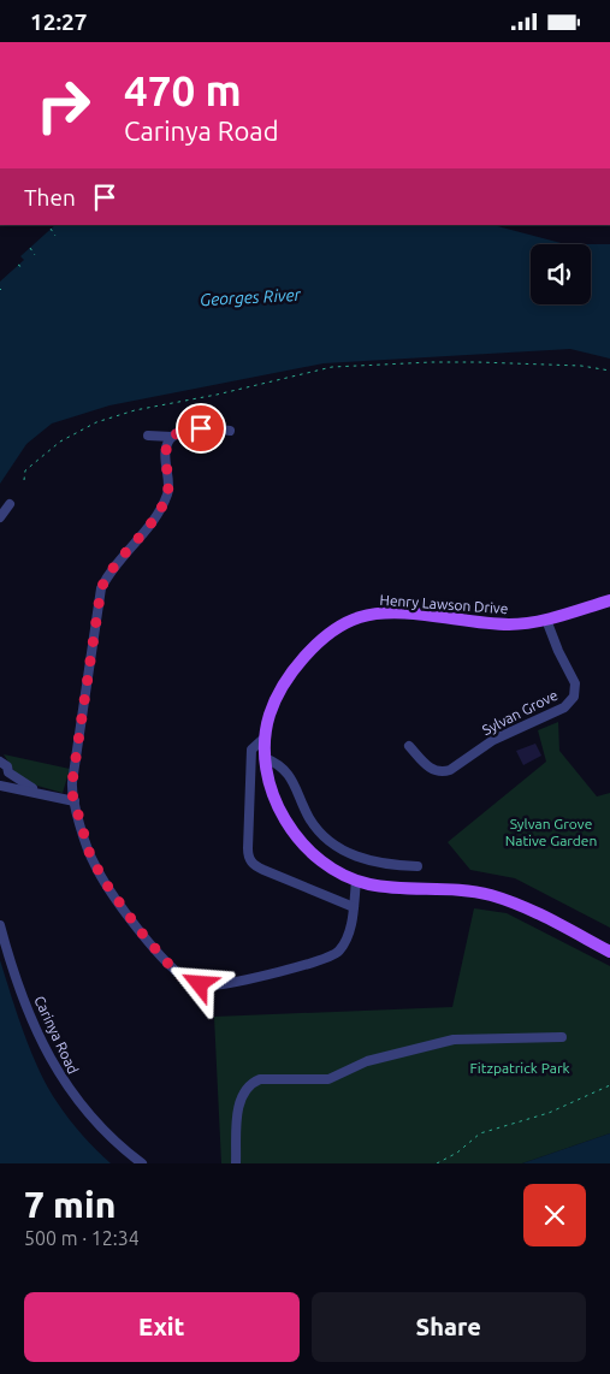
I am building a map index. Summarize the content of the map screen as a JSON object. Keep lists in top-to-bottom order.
{
  "streets": {
    "main road": ["Henry Lawson Drive"],
    "street": ["Sylvan Grove", "Carinya Road"]
  },
  "crossings": [
    ["Henry Lawson Drive", "Sylvan Grove"]
  ],
  "water": ["Georges River"],
  "parks": ["Sylvan Grove Native Garden", "Fitzpatrick Park"],
  "page": {
    "status": "12:27",
    "turn": ["470 m", "Carinya Road"],
    "then": "Then",
    "heading": ["7 min", "500 m · 12:34"],
    "buttons": ["Exit", "Share"]
  }
}
